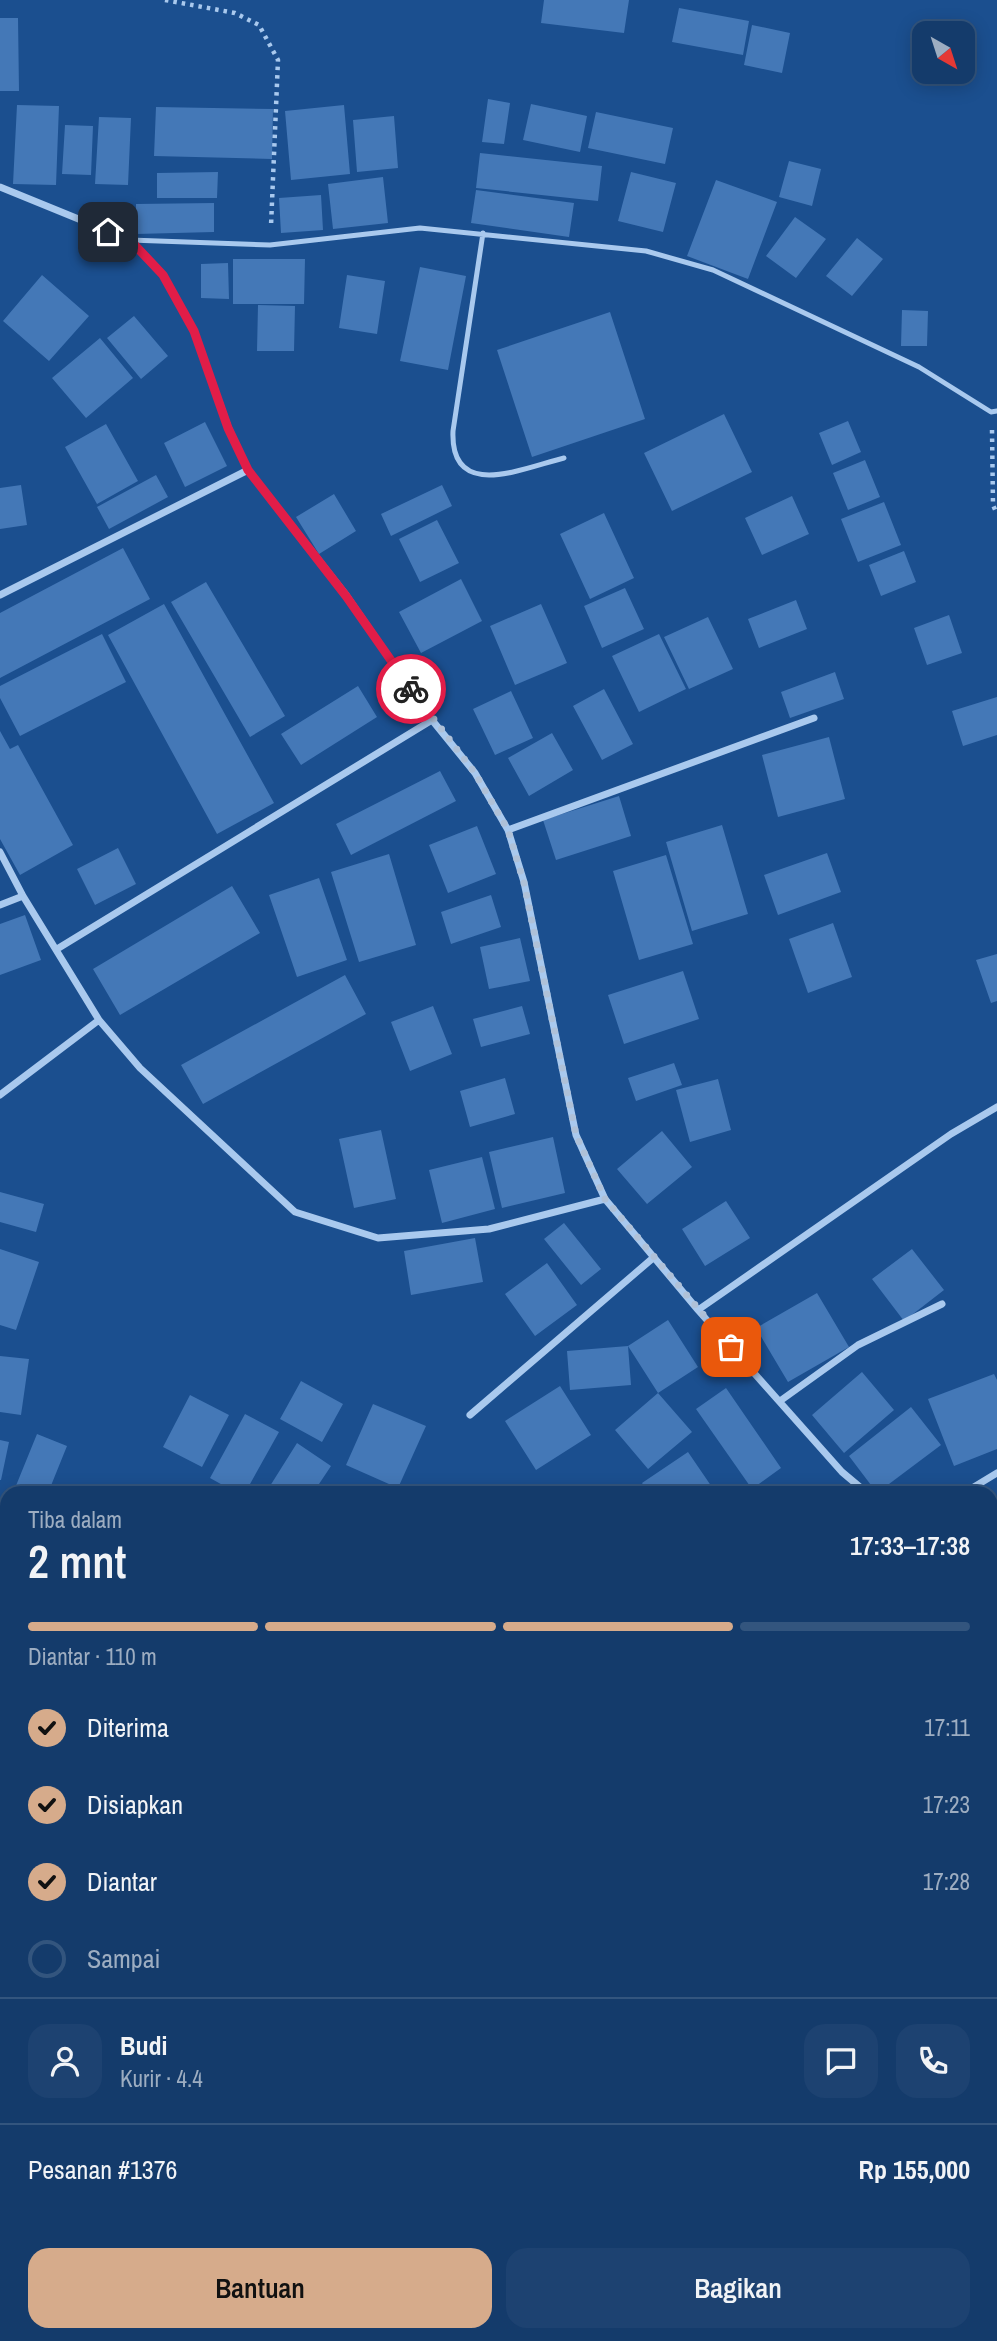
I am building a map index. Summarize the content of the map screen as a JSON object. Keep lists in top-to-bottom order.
{
  "north": "bottom right",
  "page": {
    "heading": ["2 mnt", "Tiba dalam", "17:33–17:38"],
    "panel": [
      "Budi",
      "Kurir · 4.4",
      "Pesanan #1376",
      "Rp 155,000"
    ],
    "bar": "Diantar · 110 m",
    "list": [
      ["Diterima", "17:11"],
      ["Disiapkan", "17:23"],
      ["Diantar", "17:28"],
      "Sampai"
    ],
    "buttons": ["Bantuan", "Bagikan"]
  }
}
